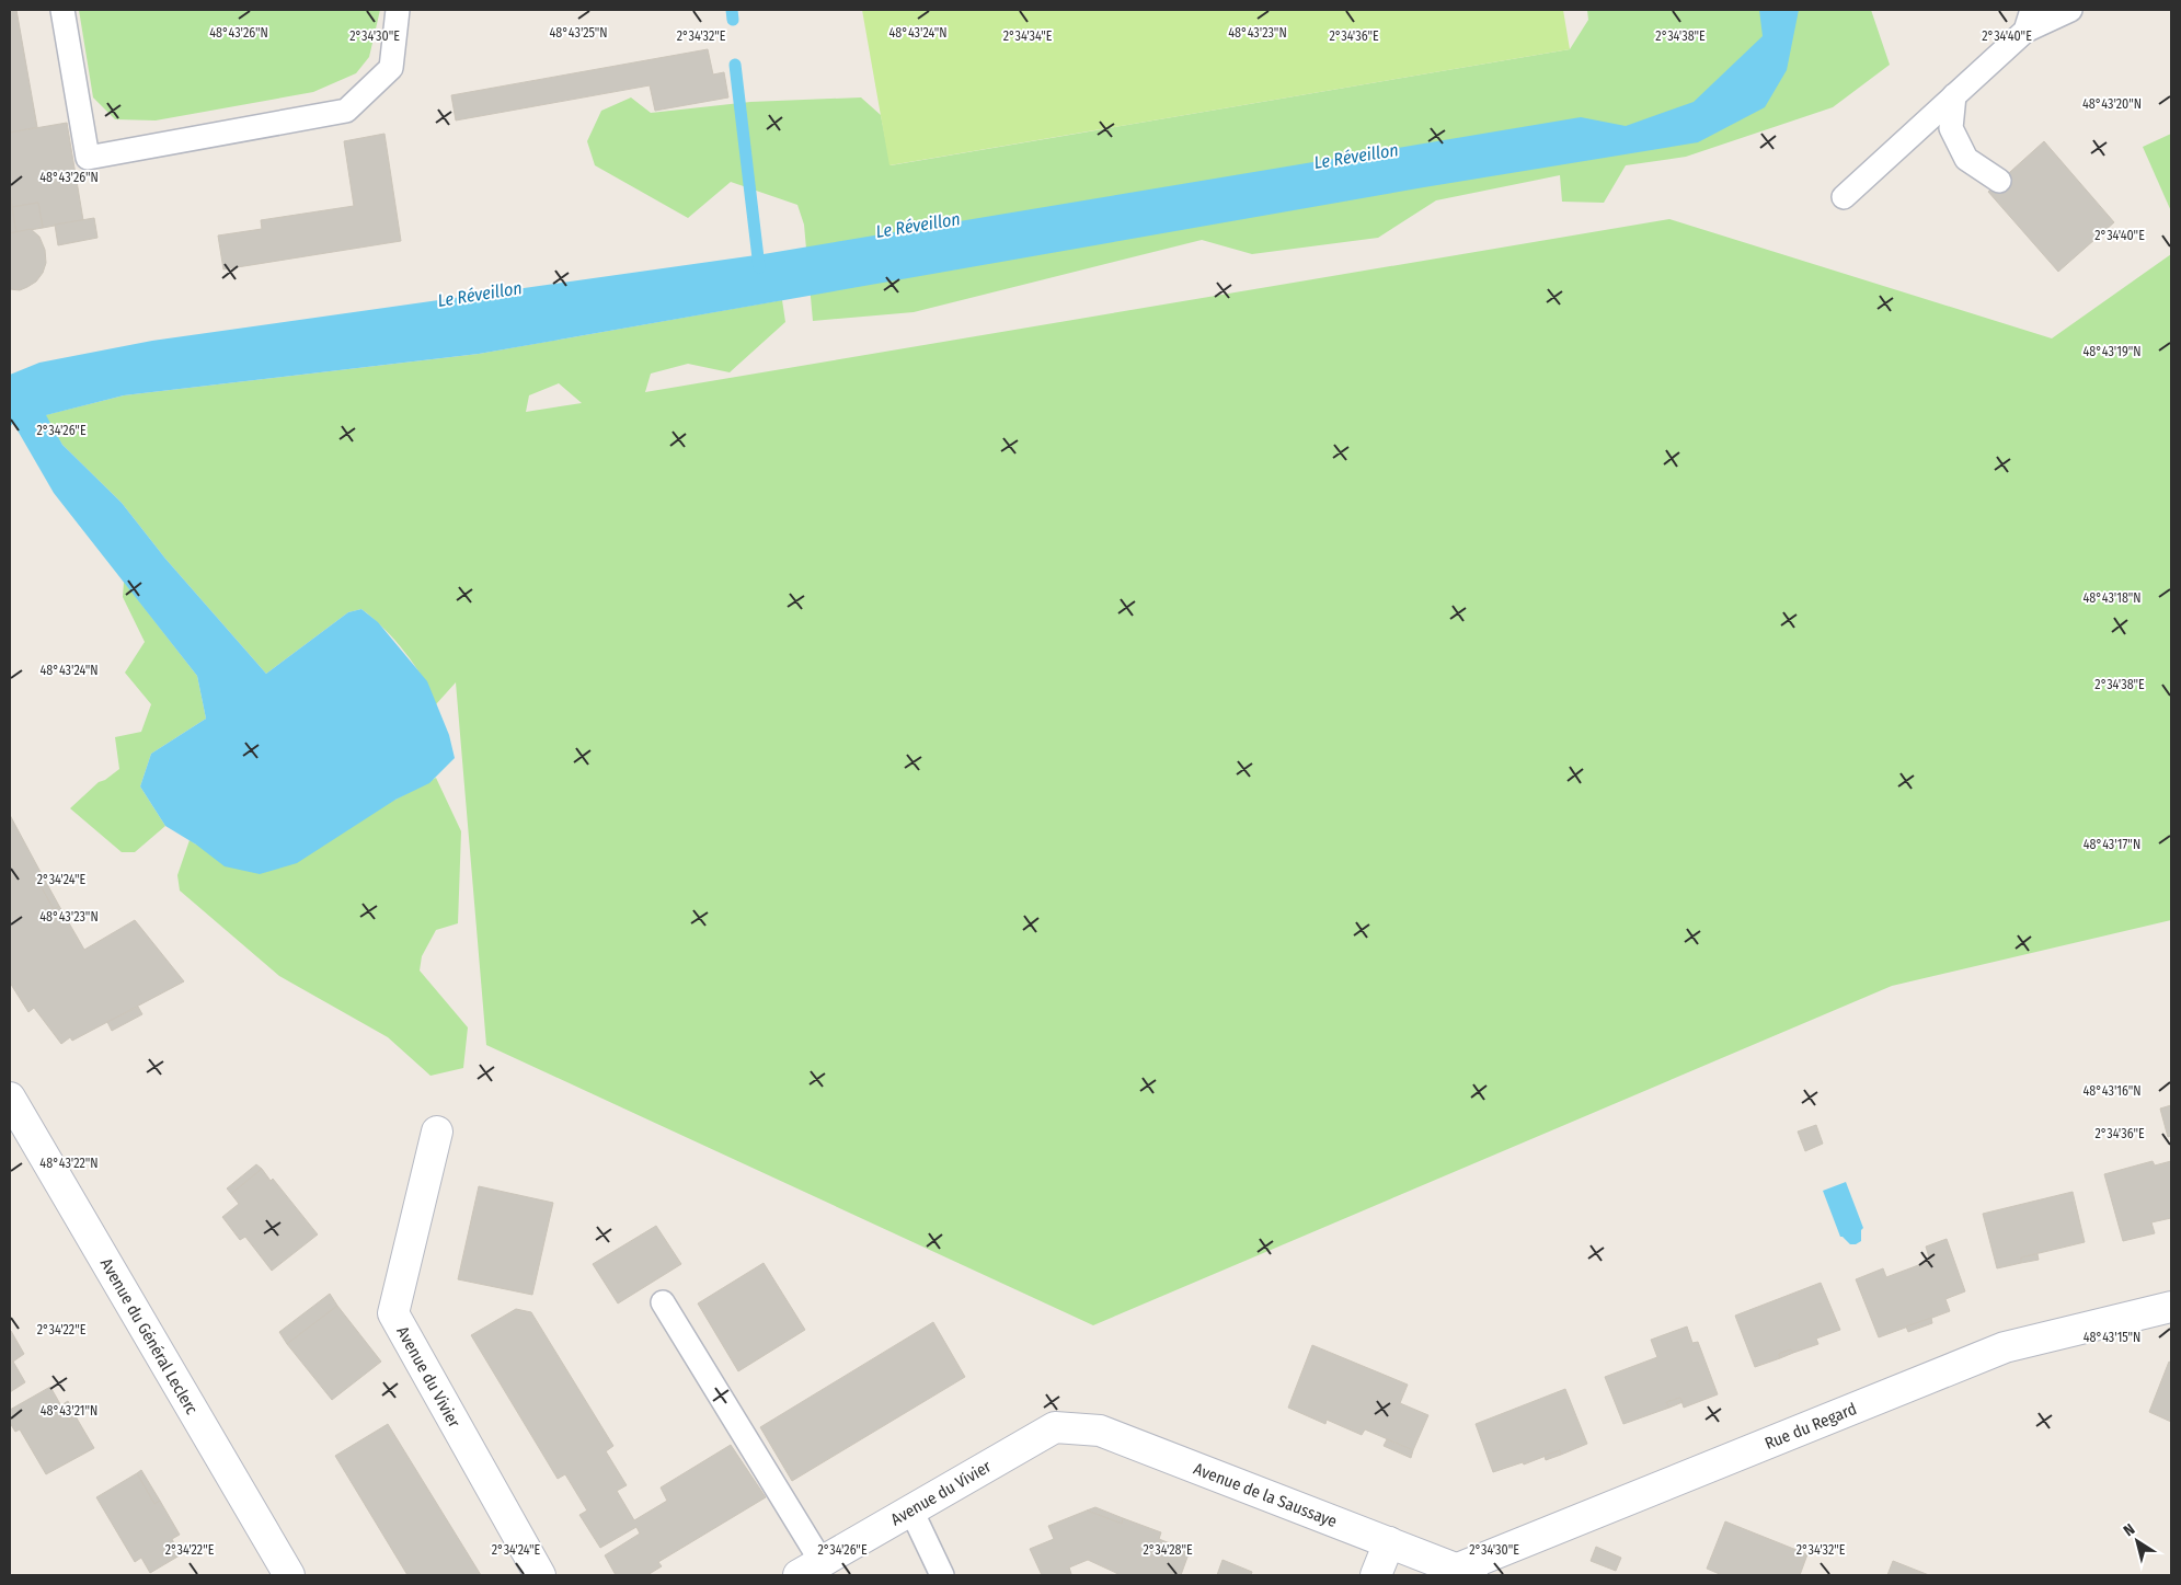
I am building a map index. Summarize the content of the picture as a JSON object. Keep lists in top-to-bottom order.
{
  "streets": {
    "street": [
      "Avenue du Général Leclerc",
      "Avenue du Vivier",
      "Rue du Regard",
      "Avenue de la Saussaye"
    ]
  },
  "crossings": [
    ["Avenue du Vivier", "Avenue de la Saussaye"],
    ["Rue du Regard", "Avenue de la Saussaye"]
  ],
  "water": ["Le Réveillon"],
  "north": "top left",
  "coordinates": [
    "48°43'26\"N",
    "48°43'25\"N",
    "48°43'24\"N",
    "48°43'23\"N",
    "2°34'30\"E",
    "2°34'32\"E",
    "2°34'34\"E",
    "2°34'36\"E",
    "2°34'38\"E",
    "2°34'40\"E",
    "48°43'20\"N",
    "48°43'19\"N",
    "2°34'26\"E",
    "48°43'18\"N",
    "48°43'17\"N",
    "2°34'24\"E",
    "48°43'16\"N",
    "48°43'22\"N",
    "2°34'22\"E",
    "48°43'15\"N",
    "48°43'21\"N",
    "2°34'28\"E"
  ]
}
